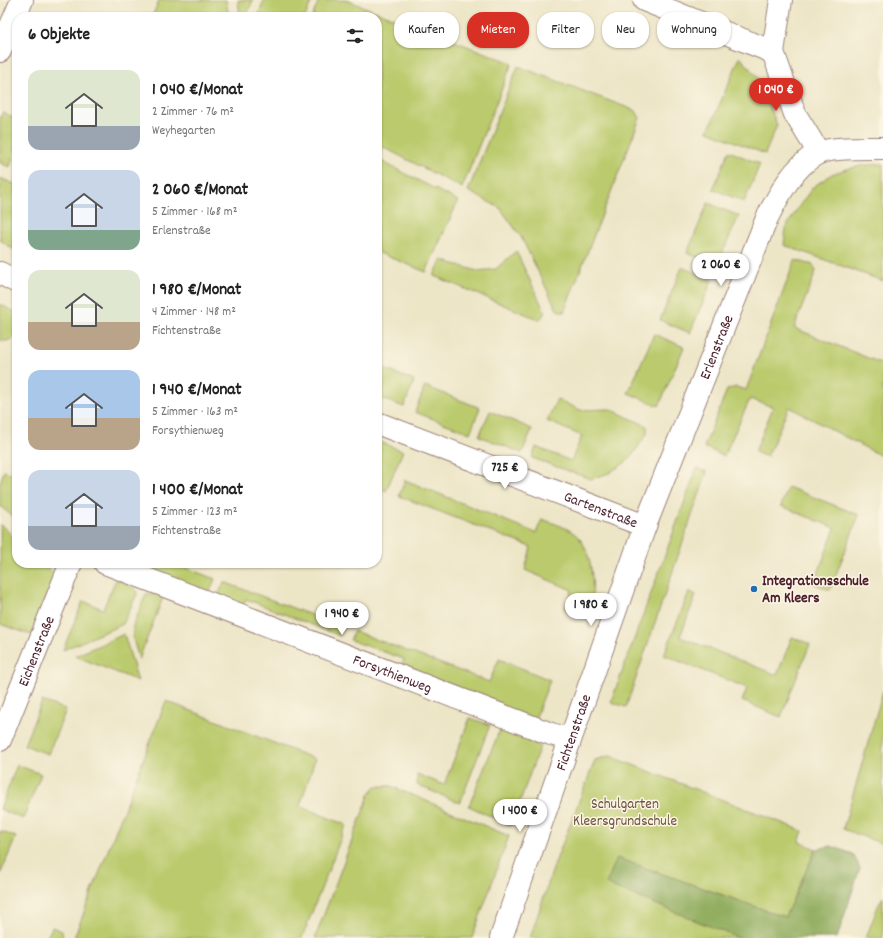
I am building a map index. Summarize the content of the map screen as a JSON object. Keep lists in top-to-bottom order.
{
  "streets": {
    "street": [
      "Erlenstraße",
      "Gartenstraße",
      "Eichenstraße",
      "Forsythienweg",
      "Fichtenstraße"
    ]
  },
  "crossings": [
    ["Erlenstraße", "Gartenstraße"],
    ["Erlenstraße", "Fichtenstraße"],
    ["Gartenstraße", "Fichtenstraße"],
    ["Forsythienweg", "Fichtenstraße"]
  ],
  "parks": ["Schulgarten Kleersgrundschule"],
  "places": ["Integrationsschule Am Kleers"],
  "page": {
    "chip": [
      "Kaufen",
      "Mieten",
      "Filter",
      "Neu",
      "Wohnung"
    ],
    "heading": "6 Objekte",
    "list": [
      {
        "name": "1 040 €/Monat",
        "note": "2 Zimmer · 76 m² · Weyhegarten"
      },
      {
        "name": "2 060 €/Monat",
        "note": "5 Zimmer · 168 m² · Erlenstraße"
      },
      {
        "name": "1 980 €/Monat",
        "note": "4 Zimmer · 148 m² · Fichtenstraße"
      },
      {
        "name": "1 940 €/Monat",
        "note": "5 Zimmer · 163 m² · Forsythienweg"
      },
      {
        "name": "1 400 €/Monat",
        "note": "5 Zimmer · 123 m² · Fichtenstraße"
      }
    ],
    "price": [
      "1 040 €",
      "2 060 €",
      "725 €",
      "1 980 €",
      "1 940 €",
      "1 400 €"
    ]
  }
}
